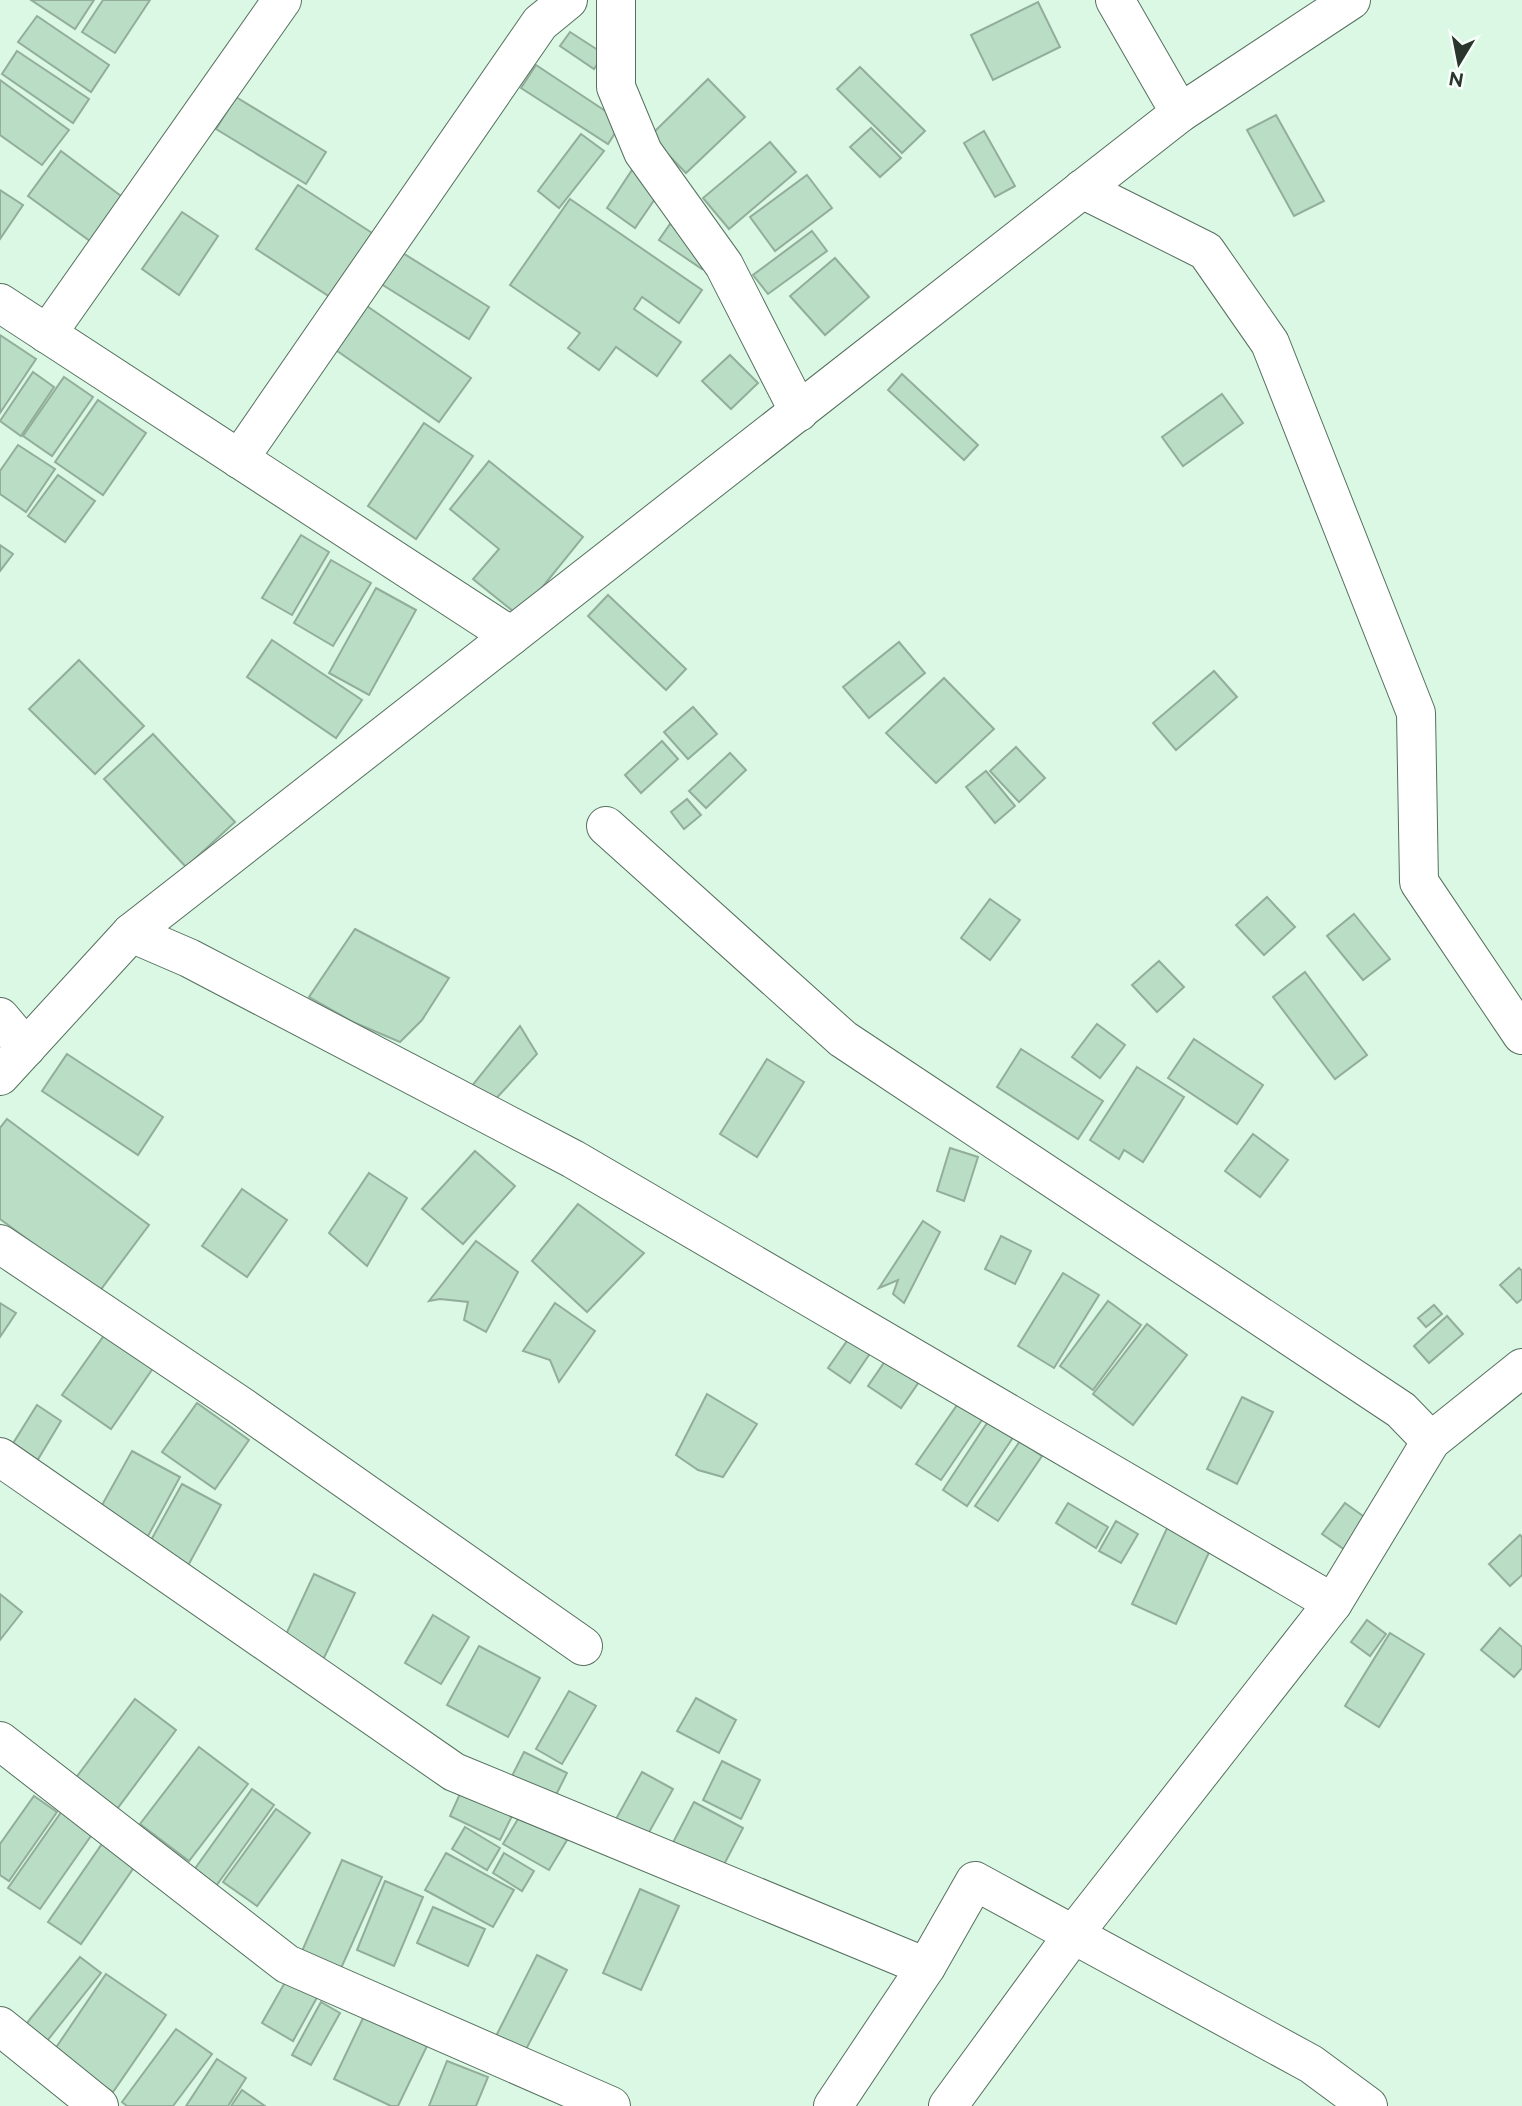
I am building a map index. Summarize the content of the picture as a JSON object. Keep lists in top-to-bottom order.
{
  "north": "bottom"
}
